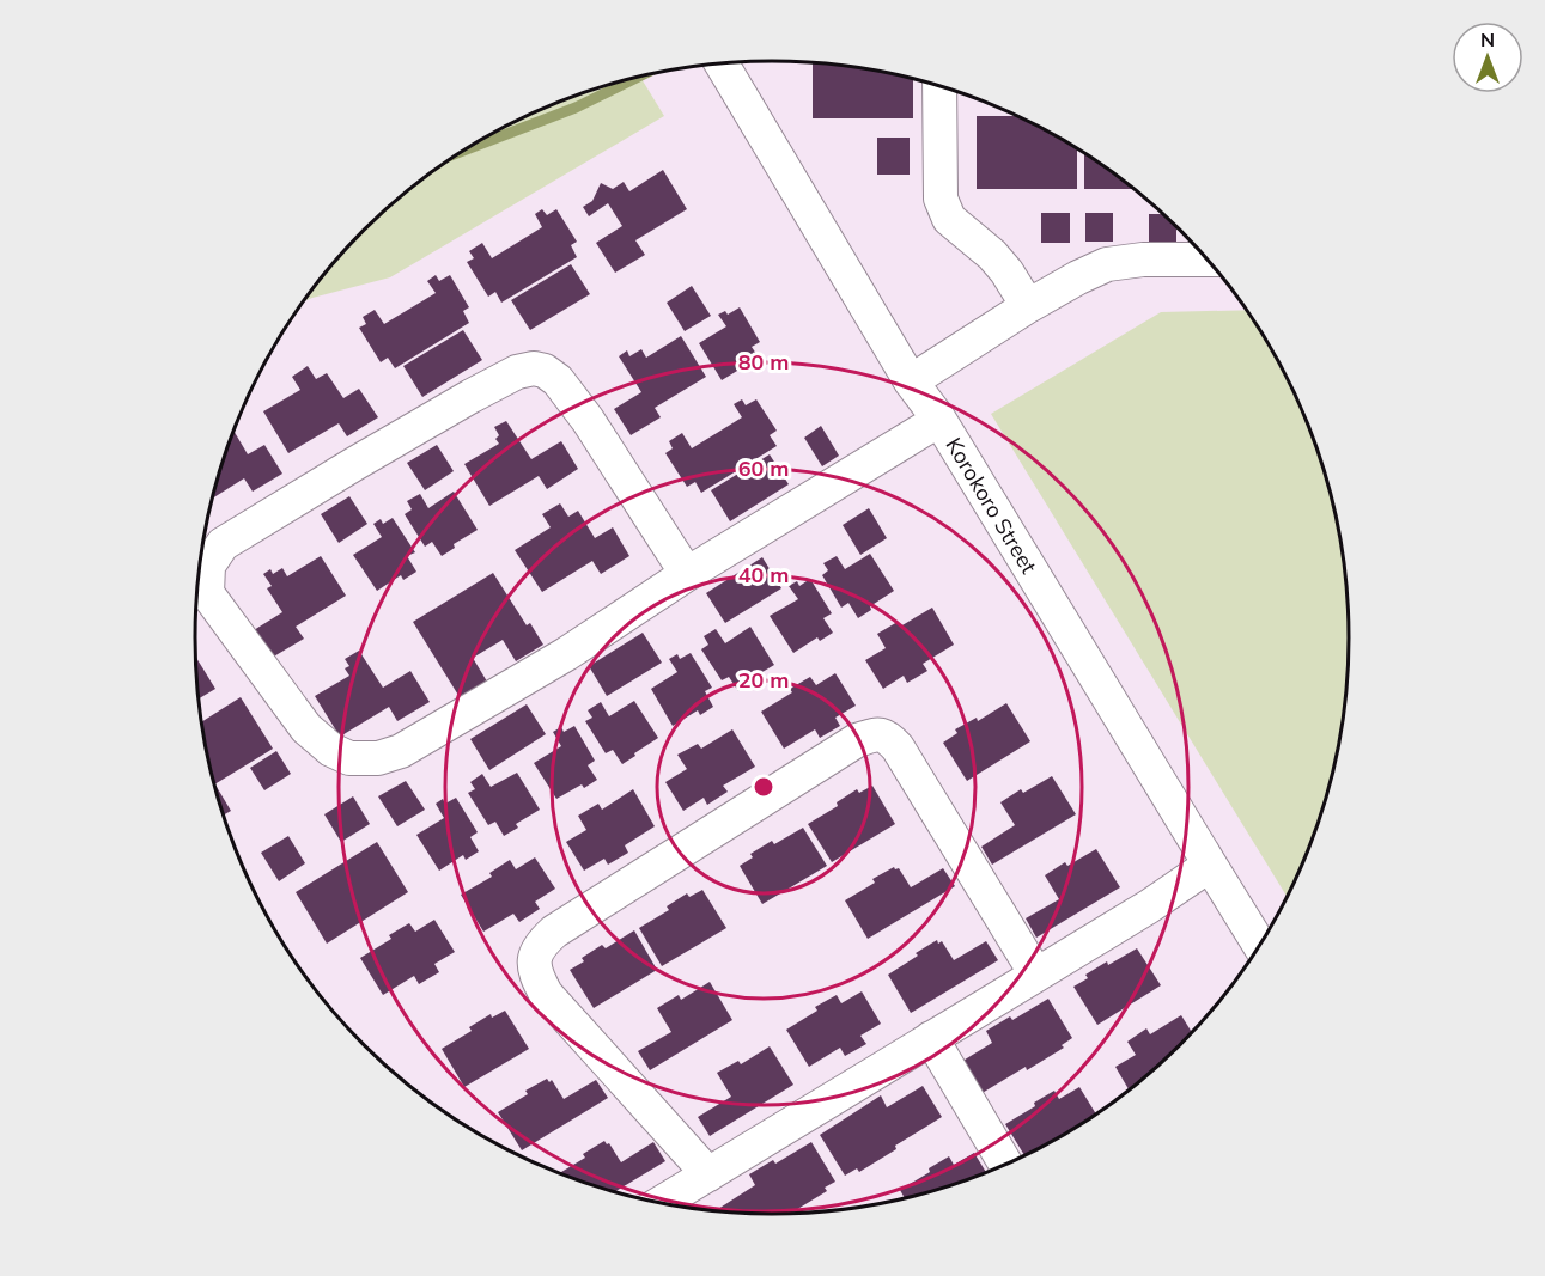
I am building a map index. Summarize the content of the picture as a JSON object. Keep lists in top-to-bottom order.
{
  "streets": {
    "street": ["Korokoro Street"]
  },
  "north": "top",
  "rings": [
    "80 m",
    "60 m",
    "40 m",
    "20 m"
  ]
}
